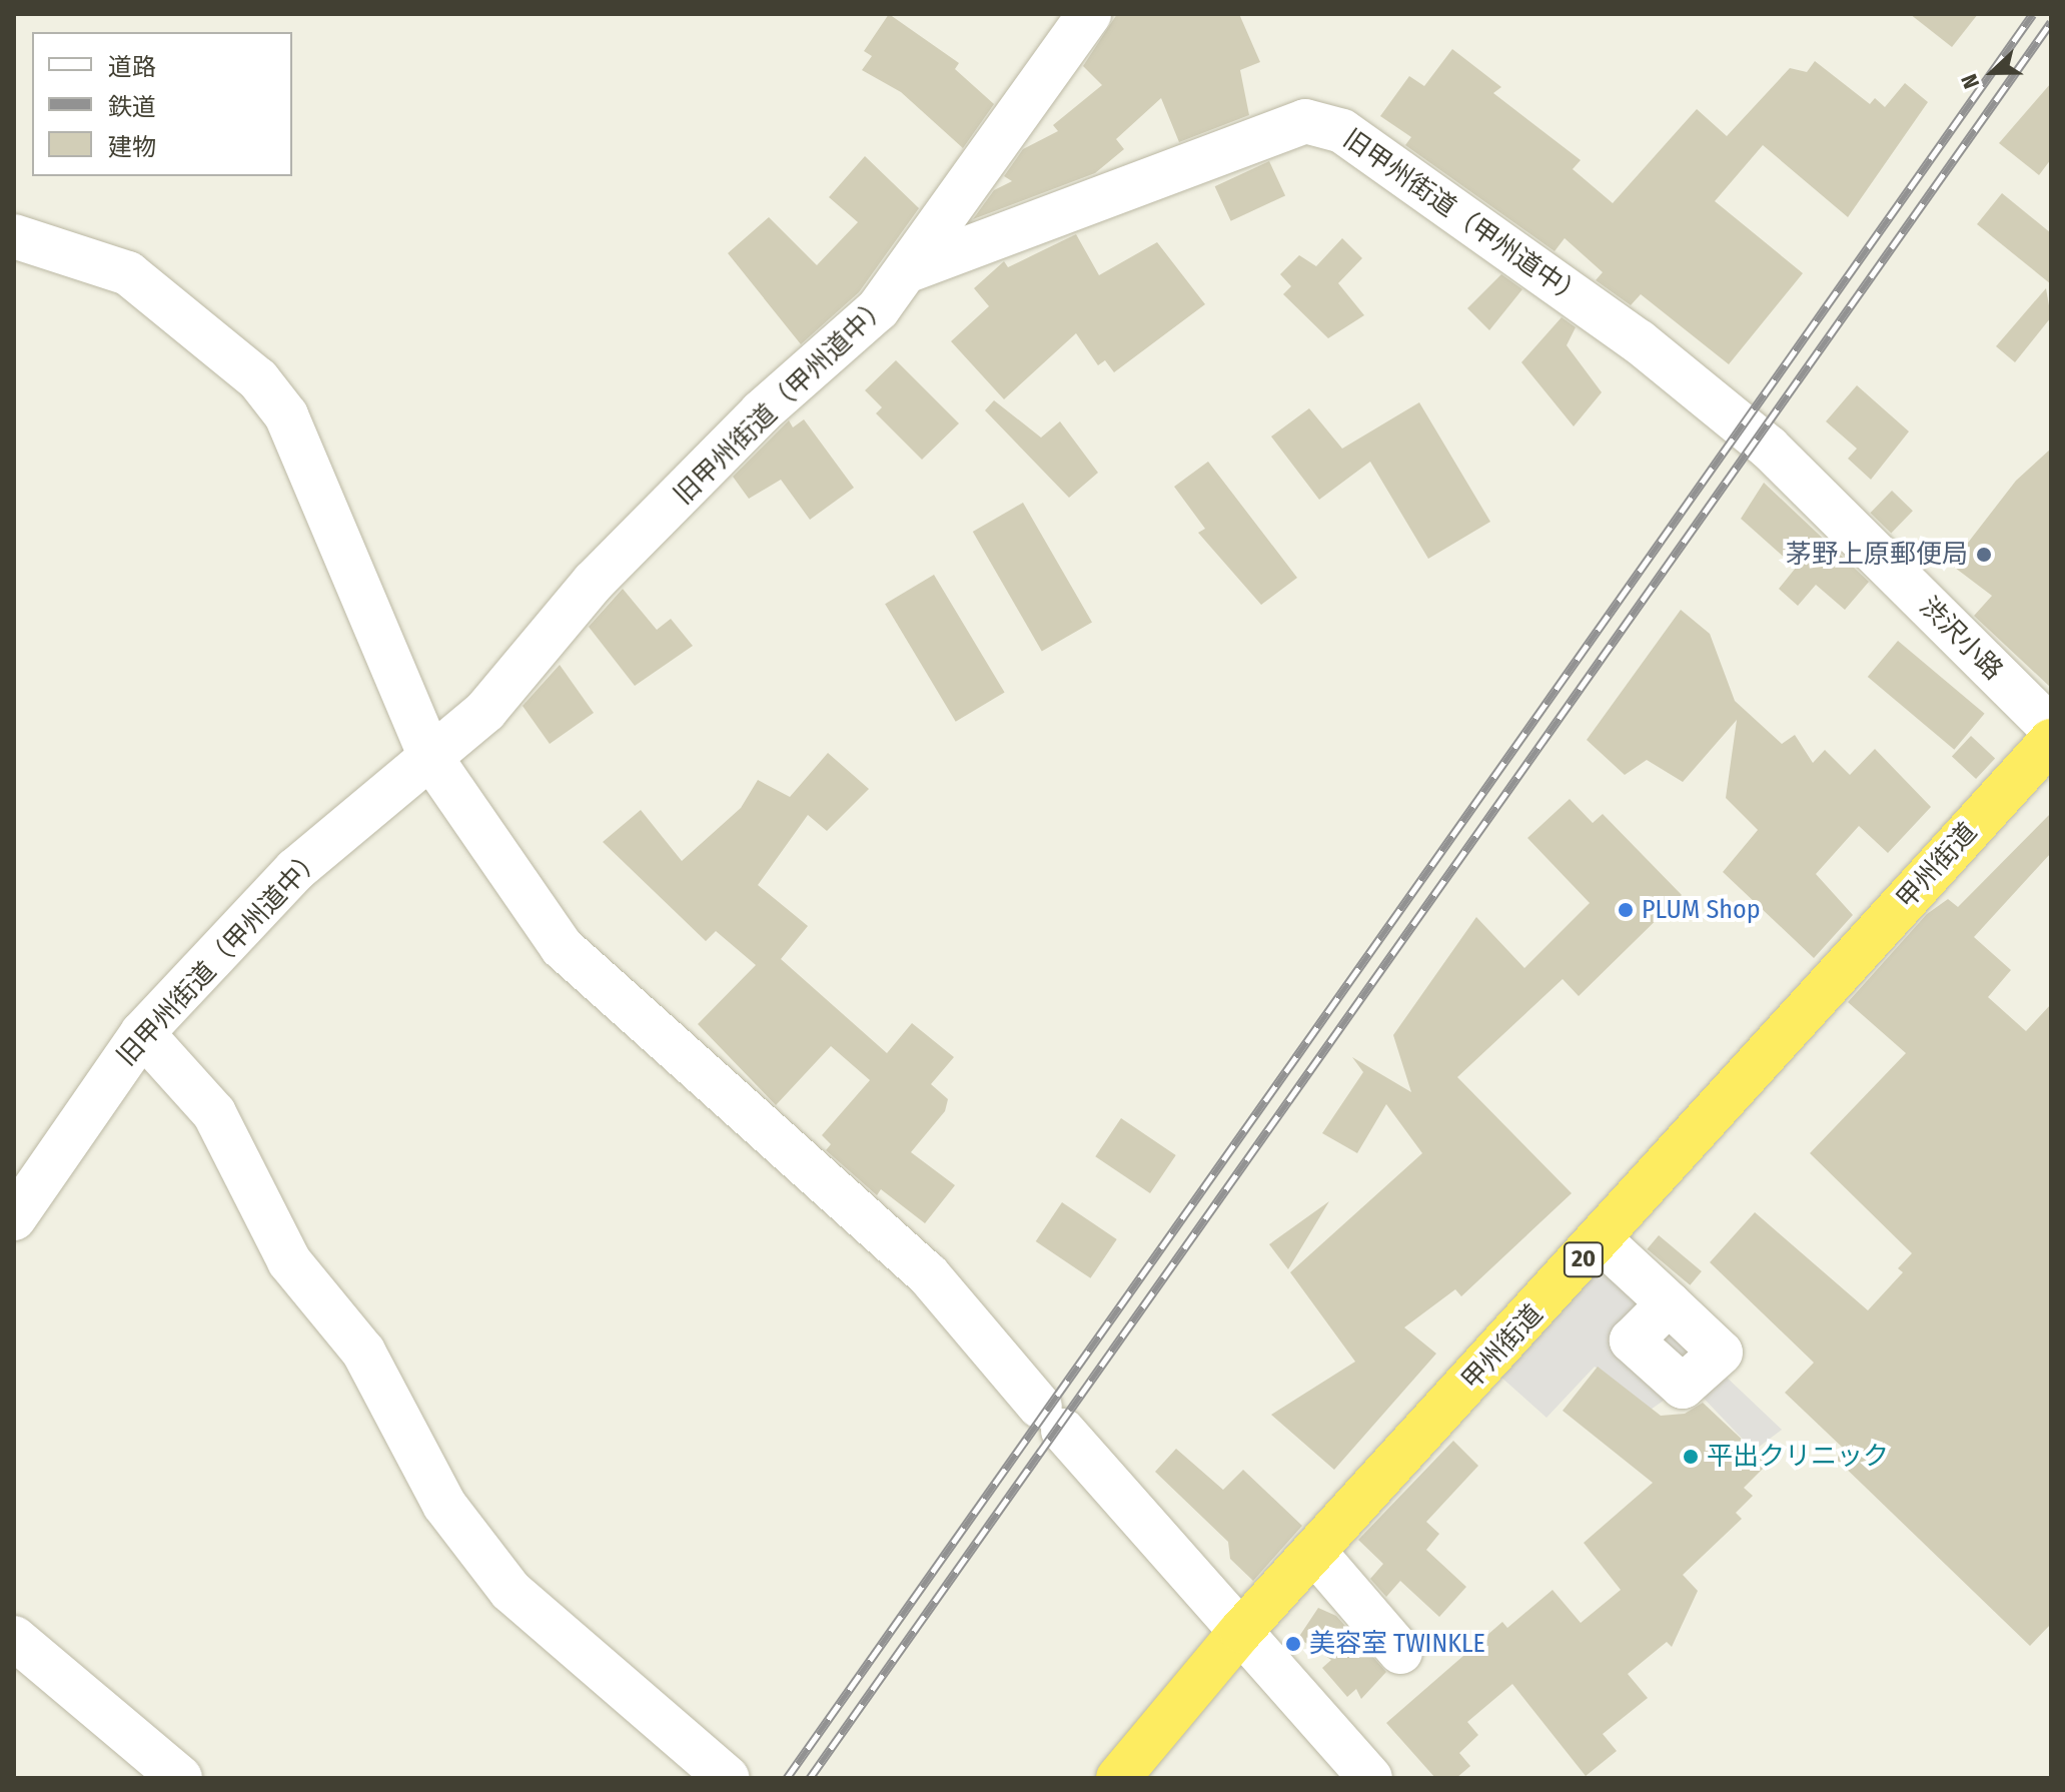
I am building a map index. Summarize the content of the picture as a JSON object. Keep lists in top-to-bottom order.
{
  "streets": {
    "highway": ["甲州街道", "20"],
    "street": ["旧甲州街道（甲州道中）", "渋沢小路"]
  },
  "crossings": [
    ["旧甲州街道（甲州道中）", "渋沢小路"]
  ],
  "places": [
    "茅野上原郵便局",
    "PLUM Shop",
    "平出クリニック",
    "美容室 TWINKLE"
  ],
  "legend": ["道路", "鉄道", "建物"],
  "north": "left"
}
